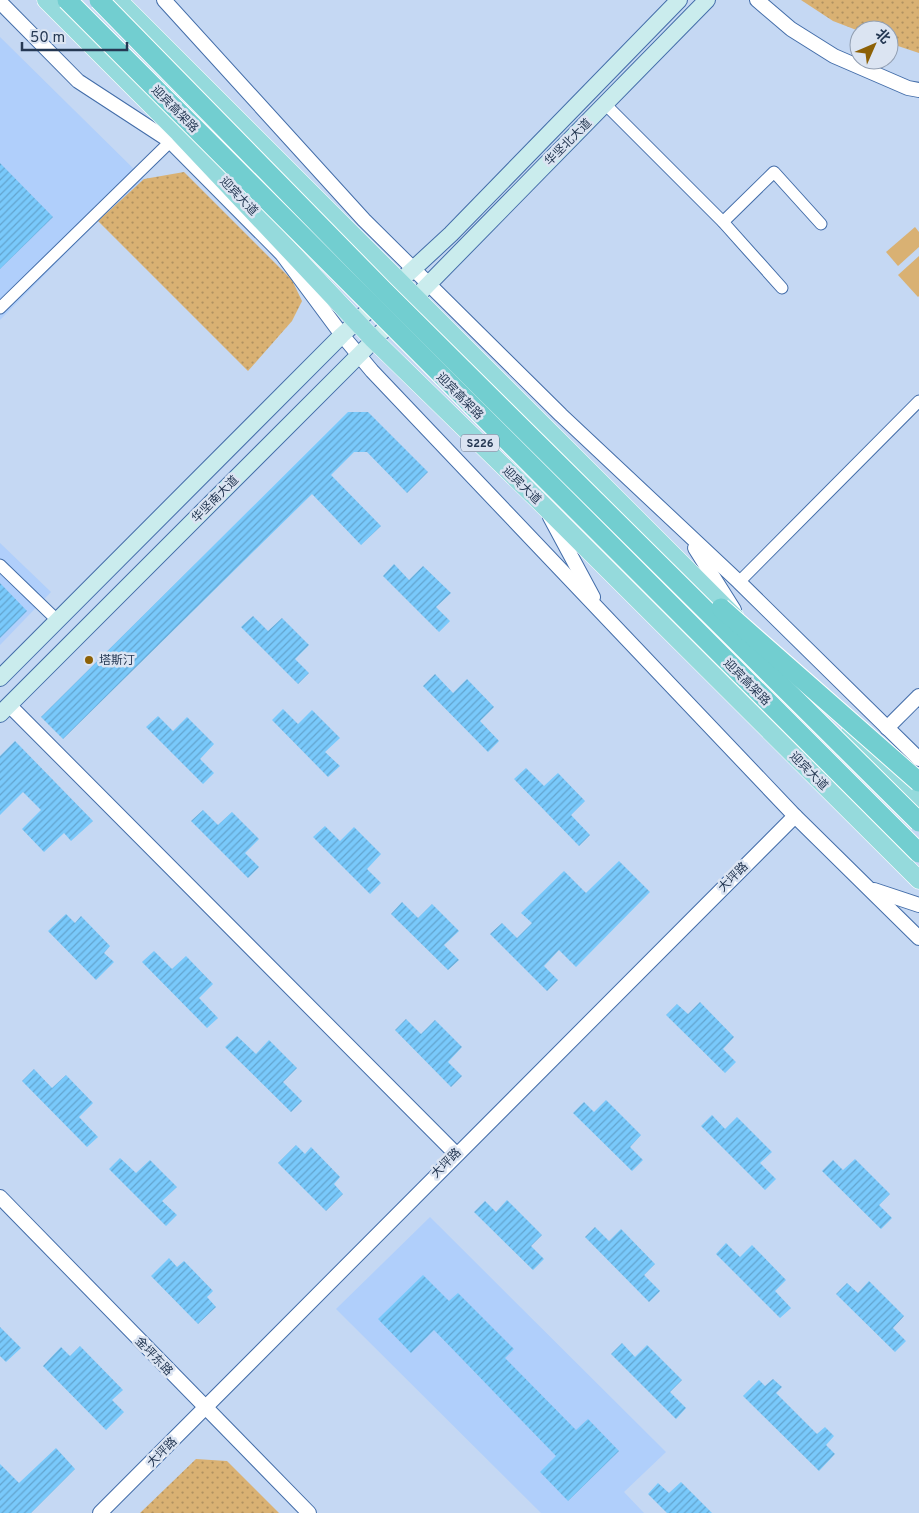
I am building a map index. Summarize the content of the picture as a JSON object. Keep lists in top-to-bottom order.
{
  "streets": {
    "highway": ["迎宾高架路"],
    "main road": [
      "华坚北大道",
      "迎宾大道",
      "S226",
      "华坚南大道"
    ],
    "street": ["大坪路", "金坪东路"]
  },
  "crossings": [
    ["华坚北大道", "华坚南大道"],
    ["迎宾大道", "华坚南大道"],
    ["大坪路", "金坪东路"]
  ],
  "places": ["塔斯汀"],
  "scale_bar": "50 m",
  "north": "top right"
}
